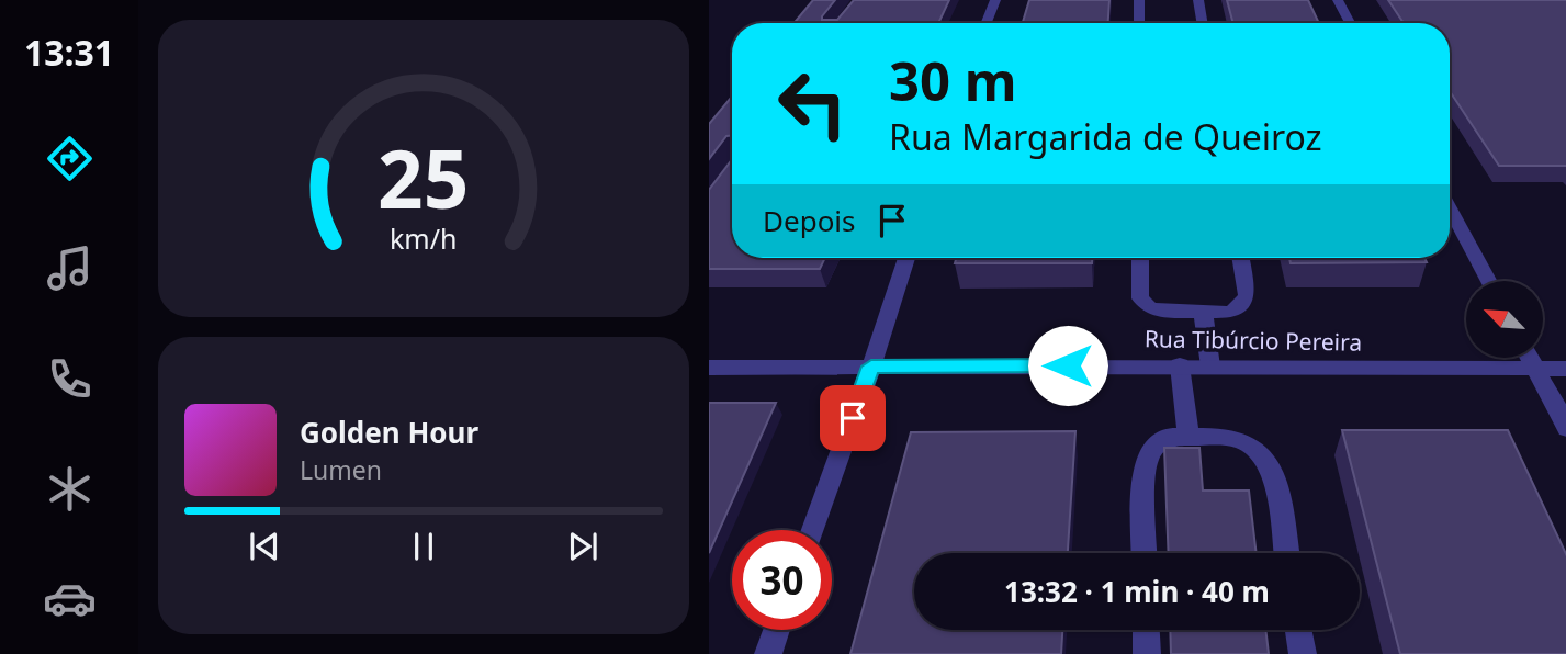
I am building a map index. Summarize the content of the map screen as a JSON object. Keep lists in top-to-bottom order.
{
  "streets": {
    "street": ["Rua Tibúrcio Pereira"]
  },
  "north": "top left",
  "page": {
    "tabs": "13:31",
    "turn": ["30 m", "Rua Margarida de Queiroz"],
    "then": "Depois",
    "song": ["Golden Hour", "Lumen"],
    "limit": "30",
    "trip": "13:32 · 1 min · 40 m",
    "gauge": ["25", "km/h"]
  }
}
